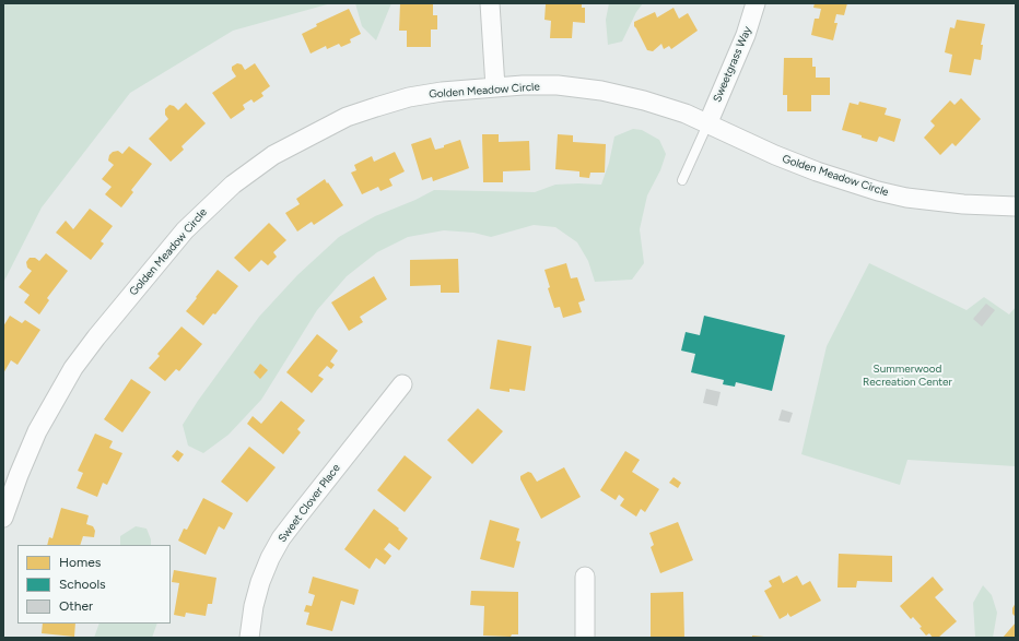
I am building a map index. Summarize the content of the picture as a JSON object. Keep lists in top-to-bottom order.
{
  "streets": {
    "street": ["Sweetgrass Way", "Golden Meadow Circle", "Sweet Clover Place"]
  },
  "crossings": [
    ["Sweetgrass Way", "Golden Meadow Circle"]
  ],
  "parks": ["Summerwood Recreation Center"],
  "legend": ["Homes", "Schools", "Other"]
}
